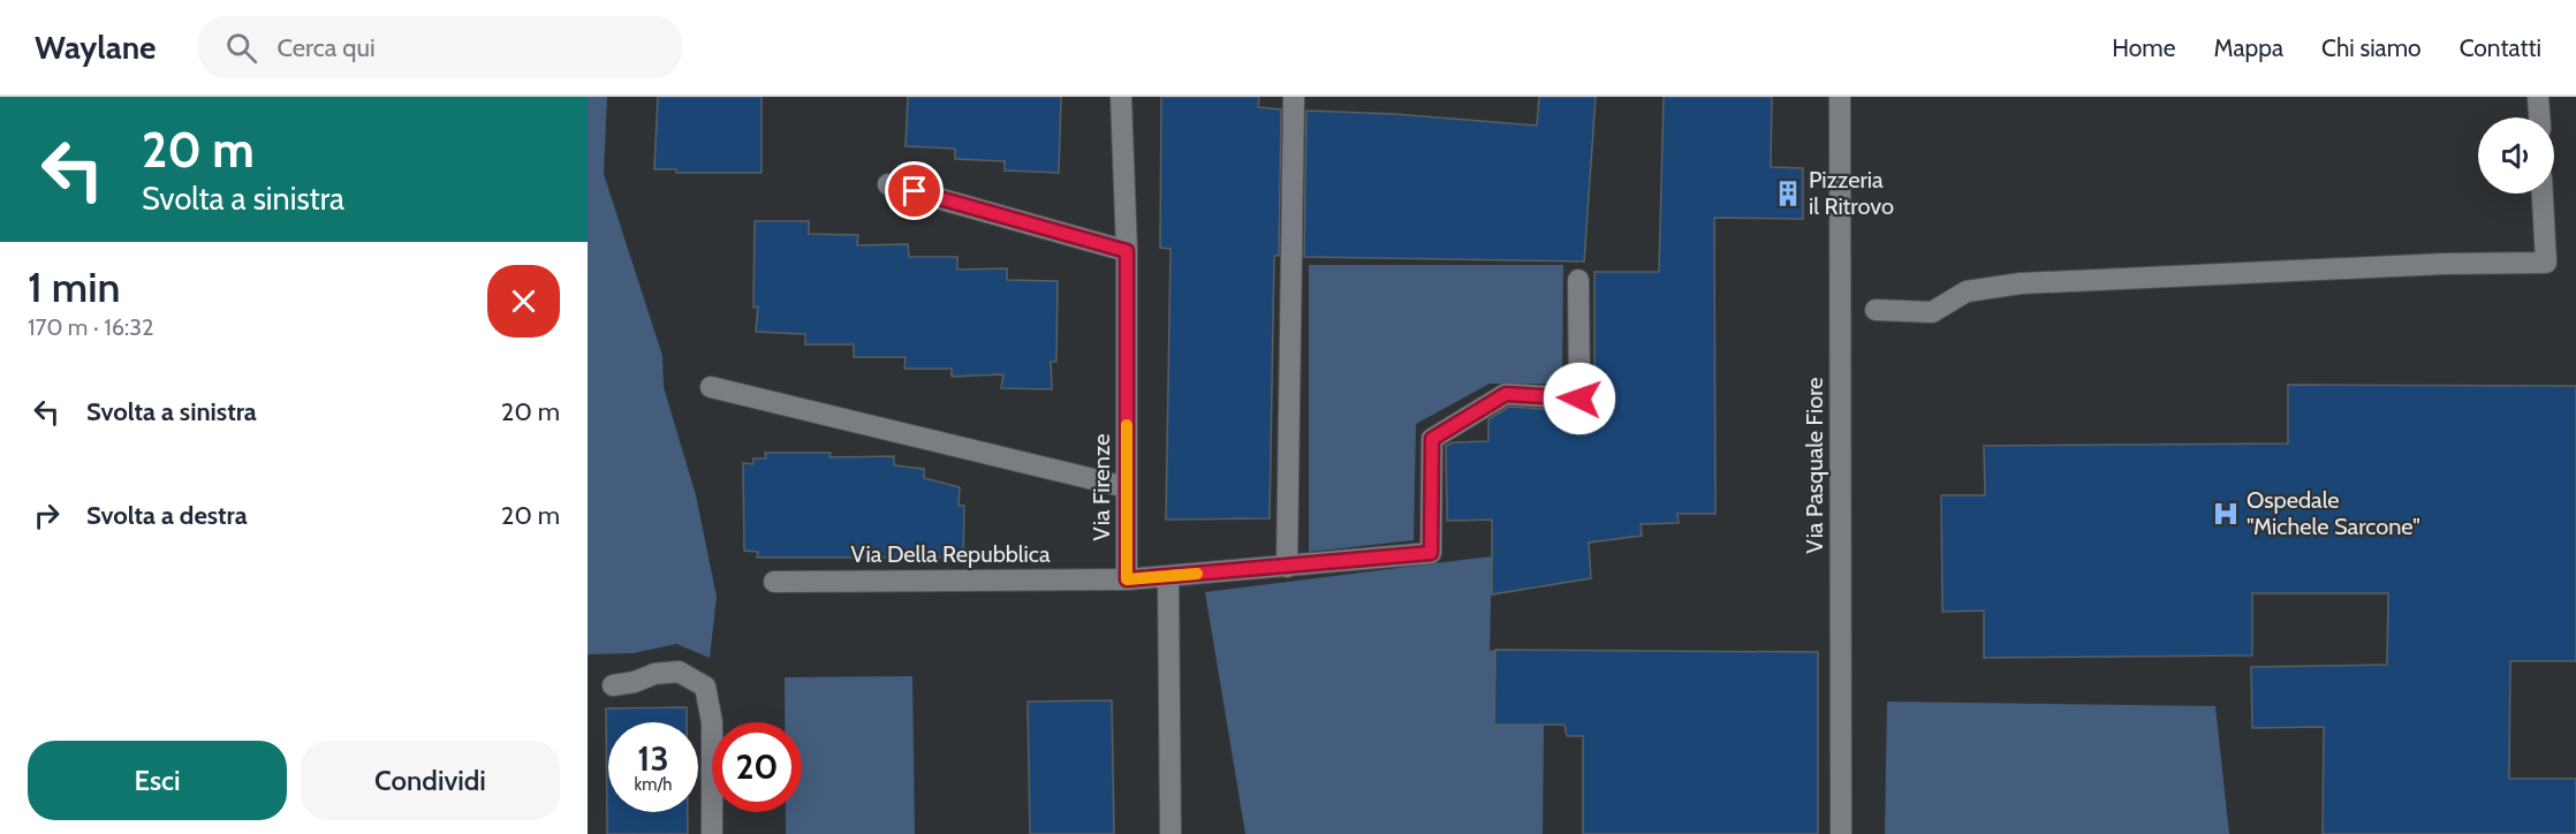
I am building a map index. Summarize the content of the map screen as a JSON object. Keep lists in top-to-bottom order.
{
  "streets": {
    "street": ["Via Pasquale Fiore", "Via Firenze", "Via Della Repubblica"]
  },
  "crossings": [
    ["Via Firenze", "Via Della Repubblica"]
  ],
  "places": {
    "building": ["Pizzeria il Ritrovo"],
    "hospital": ["Ospedale \"Michele Sarcone\""]
  },
  "page": {
    "header": "Waylane",
    "search": "Cerca qui",
    "nav": [
      "Home",
      "Mappa",
      "Chi siamo",
      "Contatti"
    ],
    "turn": ["20 m", "Svolta a sinistra"],
    "heading": ["1 min", "170 m · 16:32"],
    "list": [
      {
        "name": "Svolta a sinistra",
        "value": "20 m"
      },
      {
        "name": "Svolta a destra",
        "value": "20 m"
      }
    ],
    "speed": "13 km/h",
    "limit": "20",
    "buttons": ["Esci", "Condividi"]
  }
}
